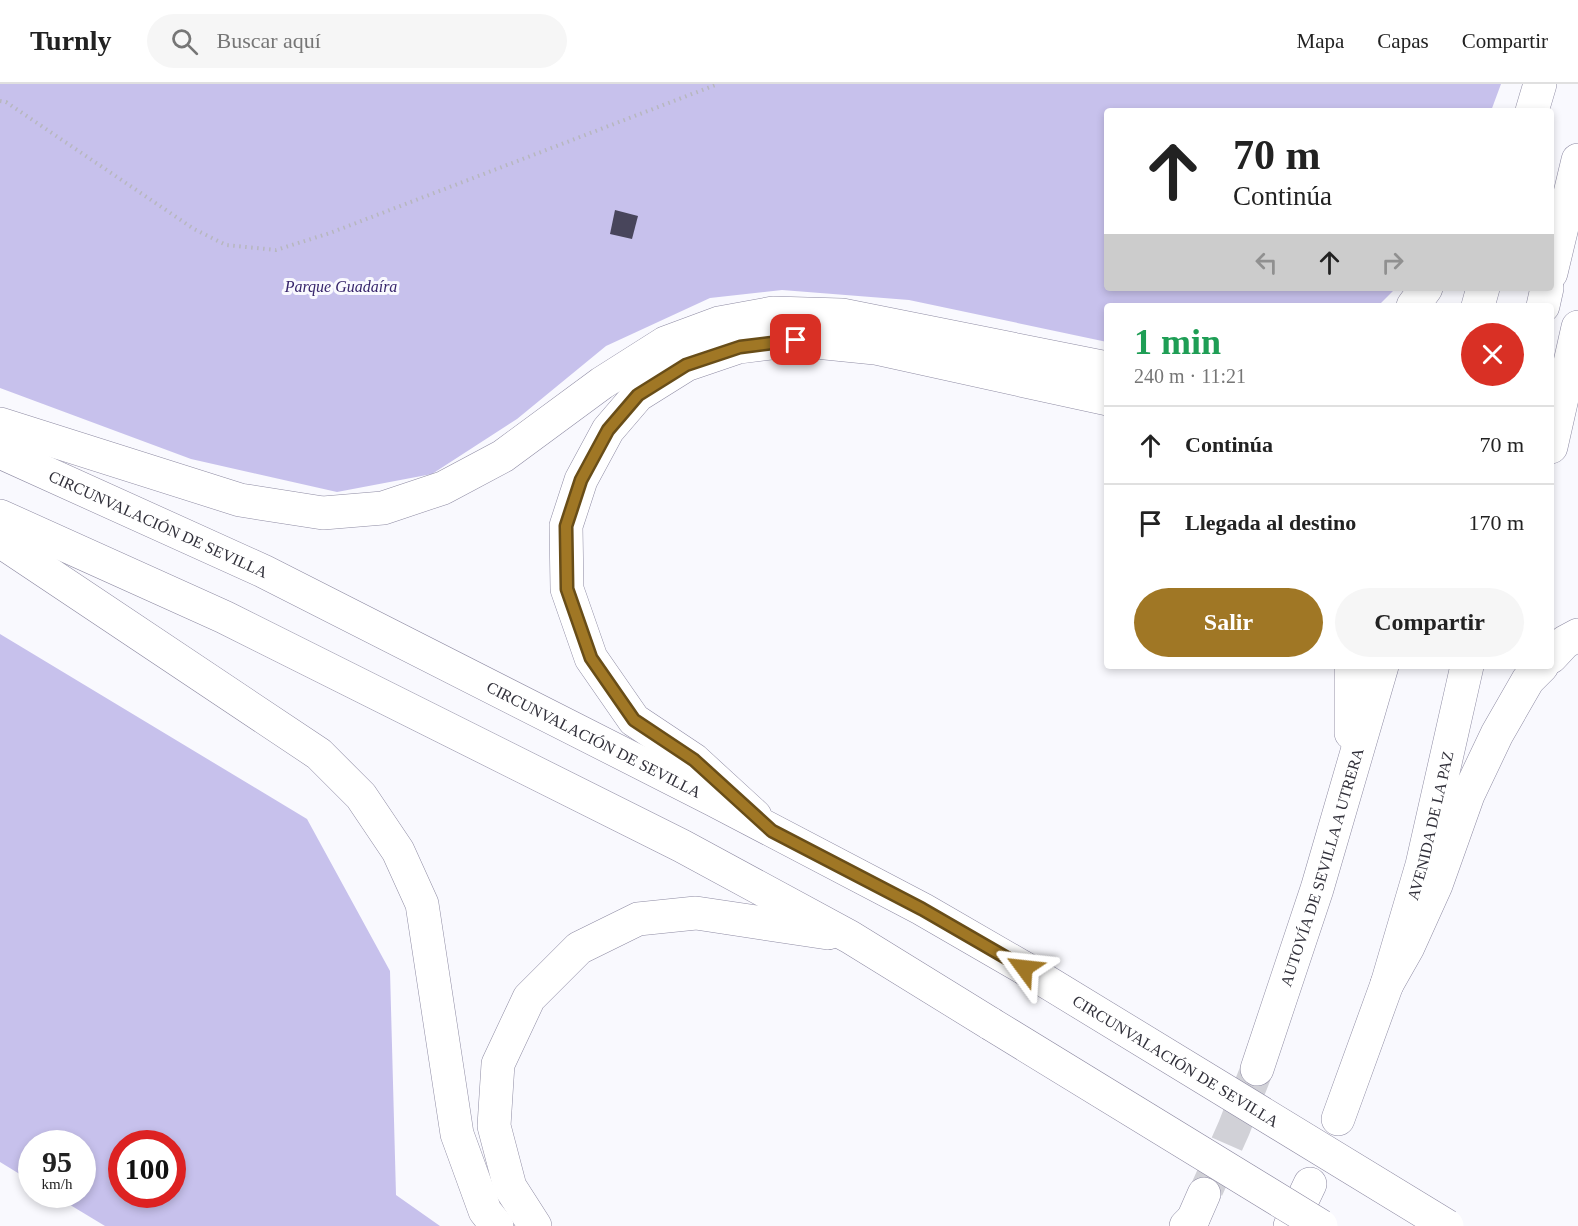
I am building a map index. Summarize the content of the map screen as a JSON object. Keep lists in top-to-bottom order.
{
  "streets": {
    "main road": ["CIRCUNVALACIÓN DE SEVILLA", "AVENIDA DE LA PAZ", "AUTOVÍA DE SEVILLA A UTRERA"]
  },
  "parks": ["Parque Guadaíra"],
  "page": {
    "header": "Turnly",
    "search": "Buscar aquí",
    "nav": ["Mapa", "Capas", "Compartir"],
    "turn": ["70 m", "Continúa"],
    "heading": ["1 min", "240 m · 11:21"],
    "list": [
      {
        "name": "Continúa",
        "value": "70 m"
      },
      {
        "name": "Llegada al destino",
        "value": "170 m"
      }
    ],
    "buttons": ["Salir", "Compartir"],
    "speed": "95 km/h",
    "limit": "100"
  }
}
